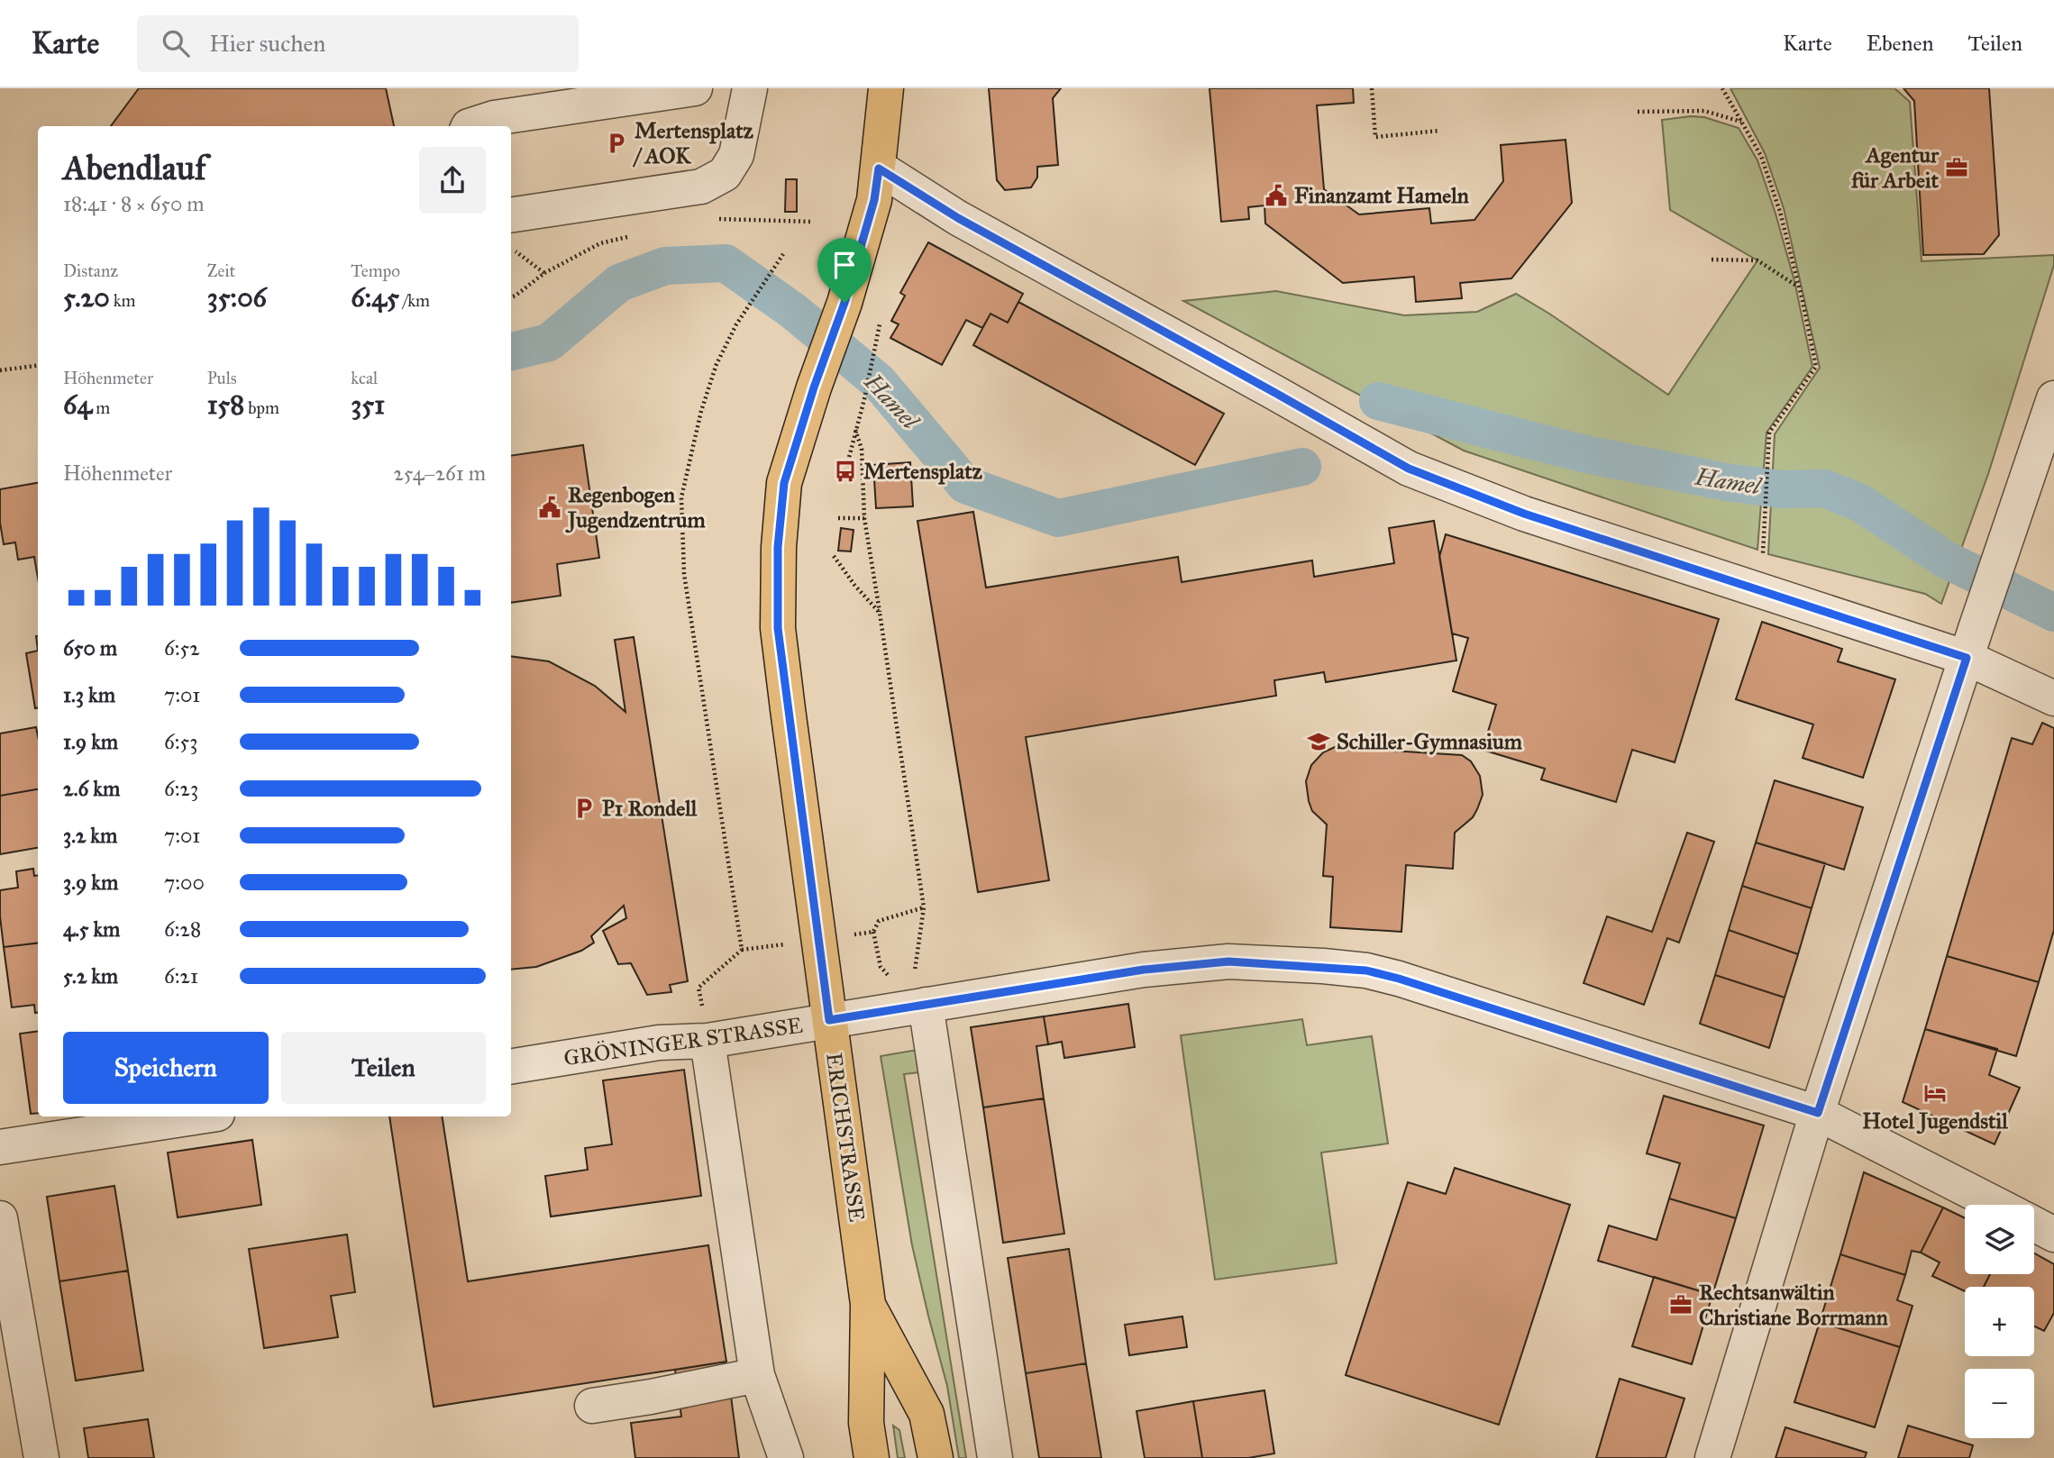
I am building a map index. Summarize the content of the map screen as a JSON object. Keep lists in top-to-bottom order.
{
  "streets": {
    "main road": ["ERICHSTRASSE"],
    "street": ["GRÖNINGER STRASSE"]
  },
  "crossings": [
    ["GRÖNINGER STRASSE", "ERICHSTRASSE"]
  ],
  "water": ["Hamel"],
  "places": {
    "parking": ["Mertensplatz / AOK", "P1 Rondell"],
    "office": ["Agentur für Arbeit", "Rechtsanwältin Christiane Borrmann"],
    "public building": ["Finanzamt Hameln", "Regenbogen Jugendzentrum"],
    "bus stop": ["Mertensplatz"],
    "school or university": ["Schiller-Gymnasium"],
    "hotel": ["Hotel Jugendstil"]
  },
  "page": {
    "header": "Karte",
    "search": "Hier suchen",
    "nav": ["Karte", "Ebenen", "Teilen"],
    "heading": ["Abendlauf", "18:41 · 8 × 650 m"],
    "stats": [
      ["Distanz", "5.20 km"],
      ["Zeit", "35:06"],
      ["Tempo", "6:45 /km"],
      ["Höhenmeter", "64 m"],
      ["Puls", "158 bpm"],
      ["kcal", "351"]
    ],
    "chart": ["Höhenmeter", "254–261 m"],
    "list": [
      {
        "name": "650 m",
        "note": "6:52"
      },
      {
        "name": "1.3 km",
        "note": "7:01"
      },
      {
        "name": "1.9 km",
        "note": "6:53"
      },
      {
        "name": "2.6 km",
        "note": "6:23"
      },
      {
        "name": "3.2 km",
        "note": "7:01"
      },
      {
        "name": "3.9 km",
        "note": "7:00"
      },
      {
        "name": "4.5 km",
        "note": "6:28"
      },
      {
        "name": "5.2 km",
        "note": "6:21"
      }
    ],
    "buttons": ["Speichern", "Teilen"],
    "map_buttons": ["+", "−"]
  }
}
